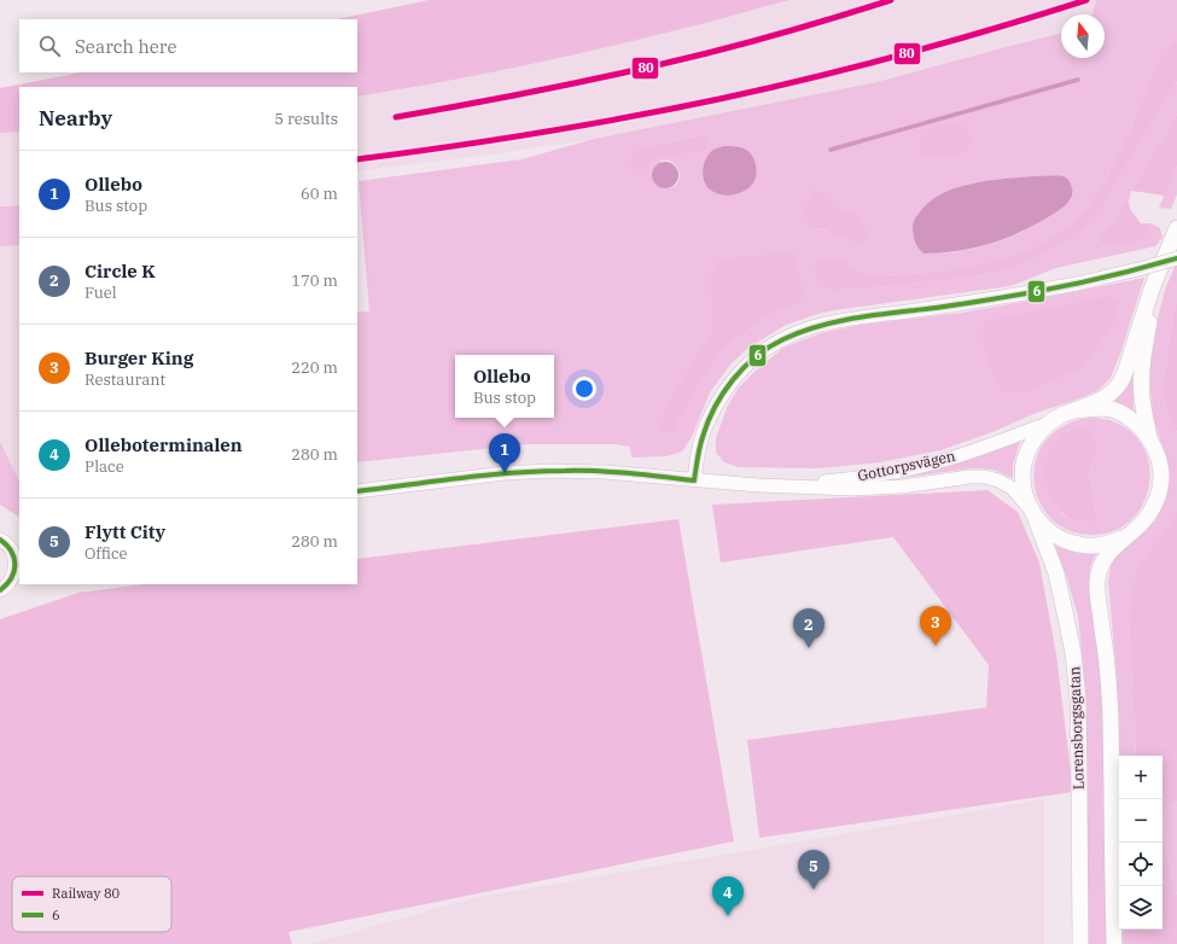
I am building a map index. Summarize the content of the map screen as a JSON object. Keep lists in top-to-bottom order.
{
  "streets": {
    "main road": ["Lorensborgsgatan"],
    "street": ["Gottorpsvägen"]
  },
  "crossings": [
    ["Gottorpsvägen", "Lorensborgsgatan"]
  ],
  "lines": ["rail line 80", "transit line 6"],
  "legend": ["Railway 80", "6"],
  "north": "top",
  "page": {
    "search": "Search here",
    "heading": ["Nearby", "5 results"],
    "list": [
      {
        "mark": "1",
        "name": "Ollebo",
        "note": "Bus stop",
        "value": "60 m"
      },
      {
        "mark": "2",
        "name": "Circle K",
        "note": "Fuel",
        "value": "170 m"
      },
      {
        "mark": "3",
        "name": "Burger King",
        "note": "Restaurant",
        "value": "220 m"
      },
      {
        "mark": "4",
        "name": "Olleboterminalen",
        "note": "Place",
        "value": "280 m"
      },
      {
        "mark": "5",
        "name": "Flytt City",
        "note": "Office",
        "value": "280 m"
      }
    ],
    "popup": ["Ollebo", "Bus stop"],
    "pins": [
      "1",
      "3",
      "2",
      "5",
      "4"
    ],
    "map_buttons": ["+", "−"]
  }
}
